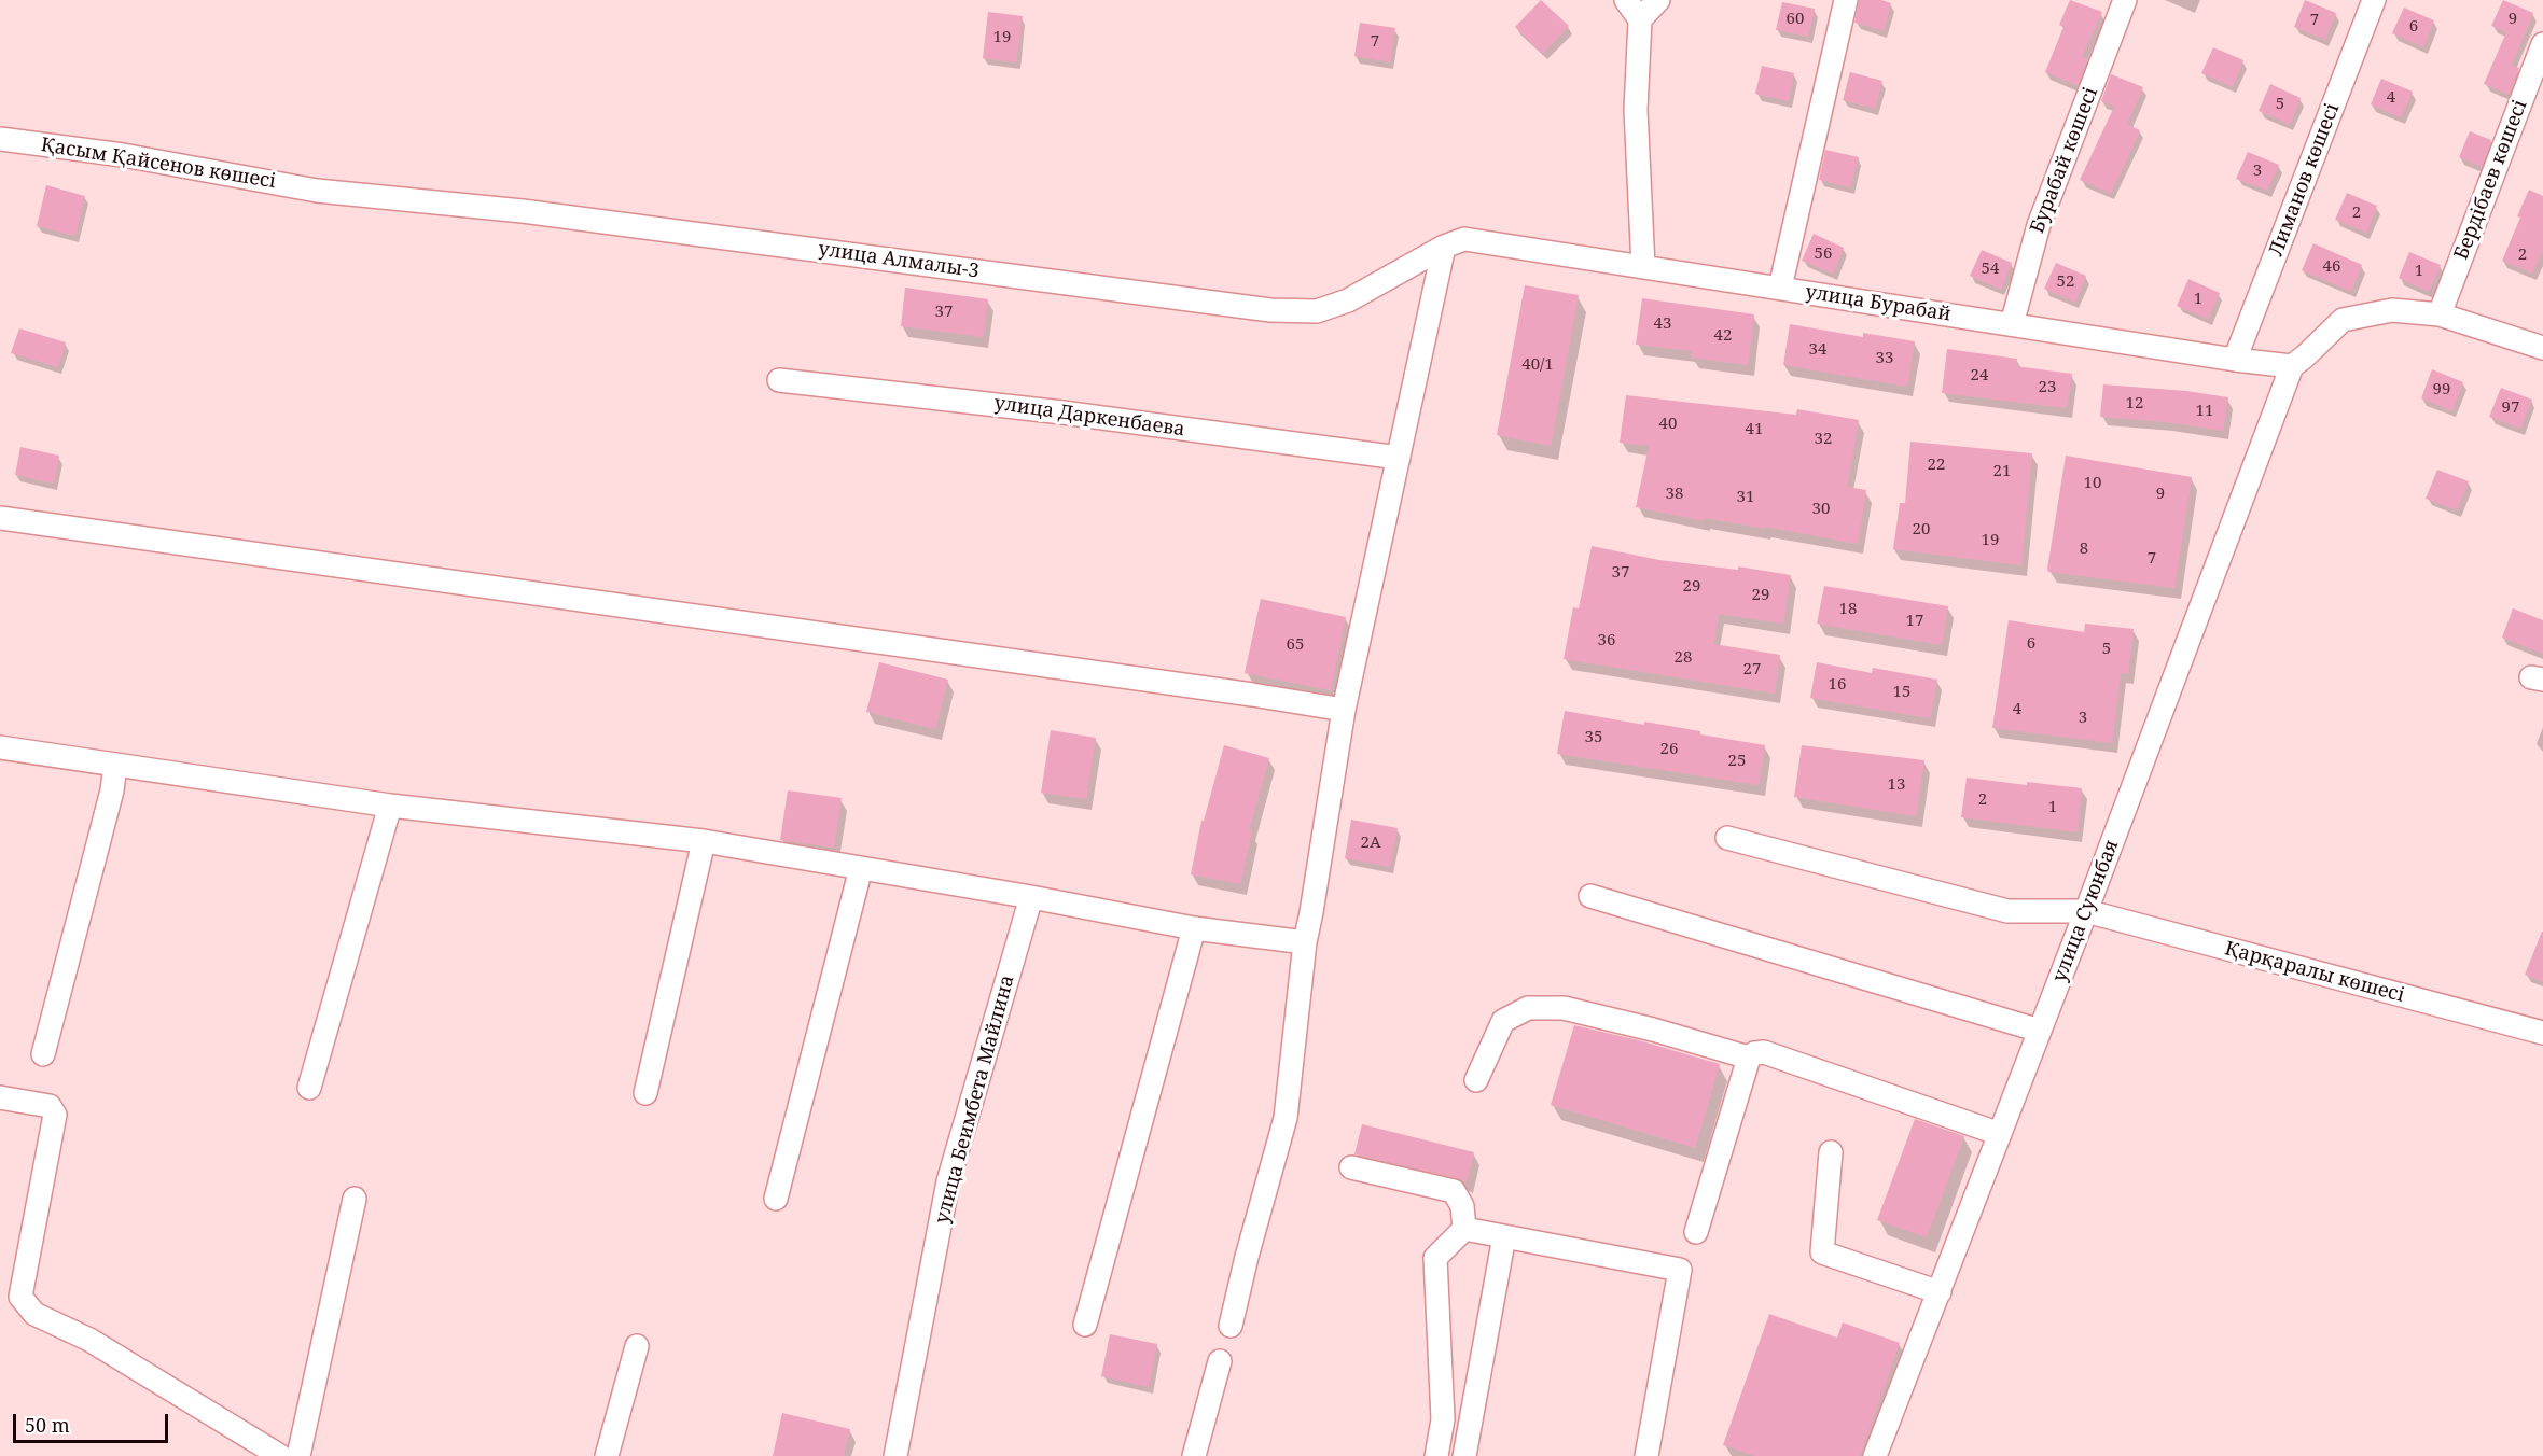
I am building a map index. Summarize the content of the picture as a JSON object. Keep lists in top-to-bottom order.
{
  "streets": {
    "street": [
      "Бурабай көшесі",
      "Қасым Қайсенов көшесі",
      "Лиманов көшесі",
      "Бердібаев көшесі",
      "улица Алмалы-3",
      "улица Бурабай",
      "улица Даркенбаева",
      "улица Суюнбая",
      "Қарқаралы көшесі",
      "улица Беимбета Майлина"
    ]
  },
  "crossings": [
    ["Бурабай көшесі", "улица Бурабай"],
    ["Қасым Қайсенов көшесі", "улица Алмалы-3"],
    ["Лиманов көшесі", "улица Бурабай"],
    ["улица Алмалы-3", "улица Бурабай"],
    ["улица Бурабай", "улица Суюнбая"],
    ["улица Суюнбая", "Қарқаралы көшесі"]
  ],
  "house_numbers": [
    "60",
    "9",
    "7",
    "6",
    "19",
    "7",
    "4",
    "5",
    "3",
    "2",
    "56",
    "2",
    "46",
    "54",
    "1",
    "52",
    "1",
    "37",
    "43",
    "42",
    "34",
    "33",
    "40/1",
    "24",
    "23",
    "99",
    "12",
    "97",
    "11",
    "40",
    "41",
    "32",
    "22",
    "21",
    "10",
    "38",
    "9",
    "31",
    "30",
    "20",
    "19",
    "8",
    "7",
    "37",
    "29",
    "29",
    "18",
    "17",
    "36",
    "6",
    "65",
    "5",
    "28",
    "27",
    "16",
    "15",
    "4",
    "3",
    "35",
    "26",
    "25",
    "13",
    "2",
    "1",
    "2А"
  ],
  "scale_bar": "50 m"
}
